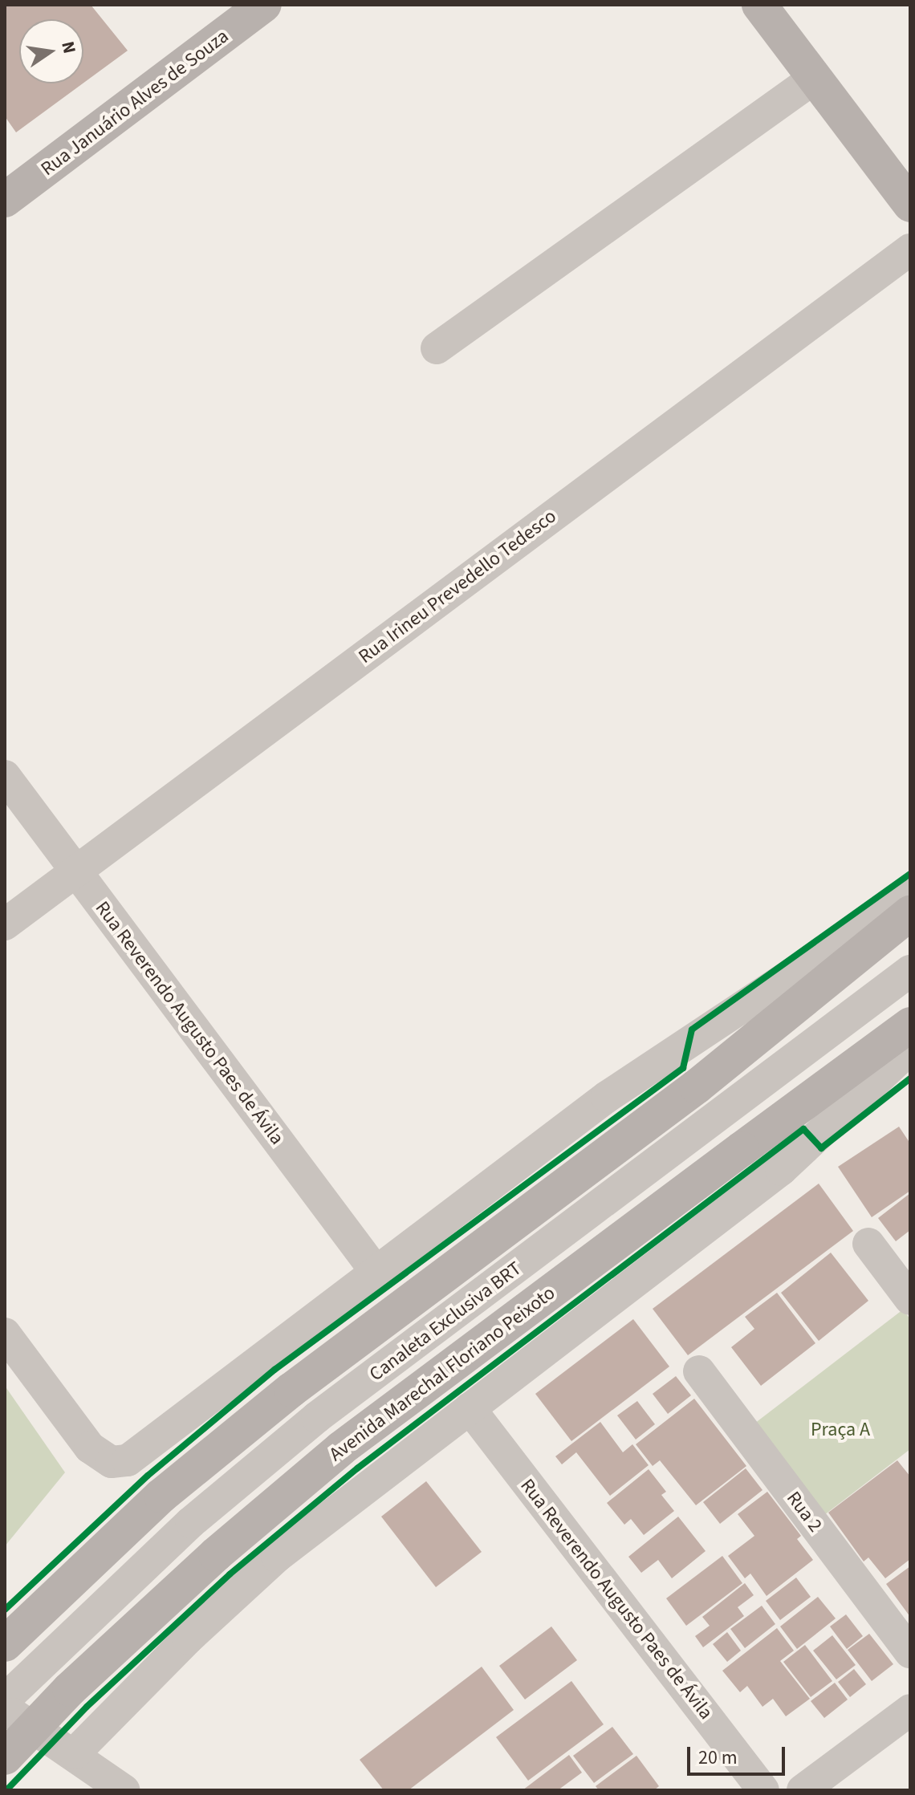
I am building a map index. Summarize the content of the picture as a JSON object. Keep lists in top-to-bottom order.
{
  "streets": {
    "main road": ["Rua Januário Alves de Souza", "Avenida Marechal Floriano Peixoto"],
    "street": [
      "Rua Irineu Prevedello Tedesco",
      "Rua Reverendo Augusto Paes de Ávila",
      "Canaleta Exclusiva BRT",
      "Rua 2"
    ]
  },
  "crossings": [
    ["Rua Irineu Prevedello Tedesco", "Rua Reverendo Augusto Paes de Ávila"]
  ],
  "parks": ["Praça A"],
  "scale_bar": "20 m",
  "north": "right"
}
